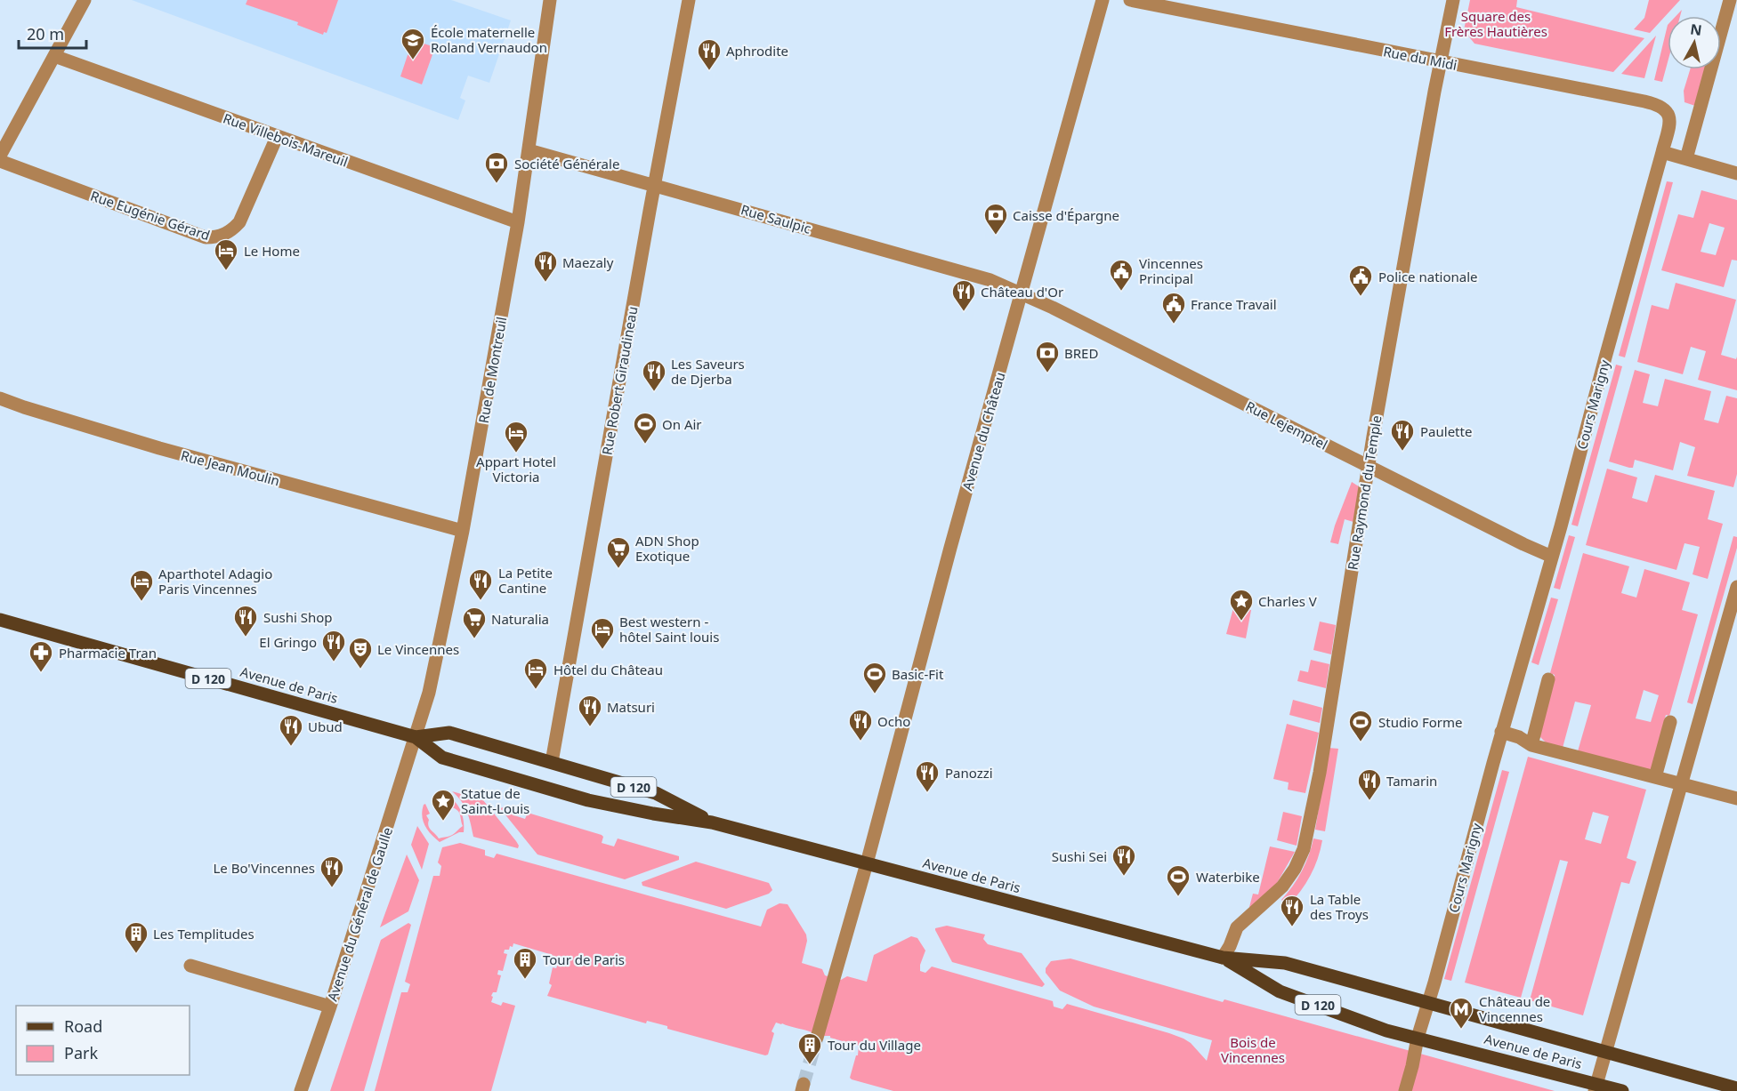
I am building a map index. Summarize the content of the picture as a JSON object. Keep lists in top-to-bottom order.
{
  "streets": {
    "main road": ["D 120", "Avenue de Paris"],
    "street": [
      "Rue du Midi",
      "Rue Villebois-Mareuil",
      "Rue Eugénie Gérard",
      "Rue Saulpic",
      "Rue de Montreuil",
      "Rue Robert Giraudineau",
      "Cours Marigny",
      "Rue Lejemptel",
      "Avenue du Château",
      "Rue Jean Moulin",
      "Rue Raymond du Temple",
      "Avenue du Général de Gaulle"
    ]
  },
  "crossings": [
    ["Rue du Midi", "Cours Marigny"],
    ["Rue du Midi", "Rue Raymond du Temple"],
    ["Rue Villebois-Mareuil", "Rue Eugénie Gérard"],
    ["Rue Villebois-Mareuil", "Rue de Montreuil"],
    ["Rue Saulpic", "Rue de Montreuil"],
    ["Rue Saulpic", "Rue Robert Giraudineau"],
    ["Rue Saulpic", "Rue Lejemptel"],
    ["Rue Saulpic", "Avenue du Château"],
    ["Rue de Montreuil", "Rue Jean Moulin"],
    ["Rue de Montreuil", "Avenue de Paris"],
    ["Rue de Montreuil", "Avenue du Général de Gaulle"],
    ["Rue Robert Giraudineau", "Avenue de Paris"],
    ["Cours Marigny", "Rue Lejemptel"],
    ["Cours Marigny", "Avenue de Paris"],
    ["Rue Lejemptel", "Avenue du Château"],
    ["Rue Lejemptel", "Rue Raymond du Temple"],
    ["Avenue du Château", "Avenue de Paris"],
    ["Rue Raymond du Temple", "Avenue de Paris"],
    ["D 120", "Avenue de Paris"],
    ["Avenue de Paris", "Avenue du Général de Gaulle"]
  ],
  "parks": ["Square des Frères Hautières", "Bois de Vincennes"],
  "places": {
    "school or university": ["École maternelle Roland Vernaudon"],
    "restaurant": [
      "Aphrodite",
      "Maezaly",
      "Château d'Or",
      "Les Saveurs de Djerba",
      "Paulette",
      "La Petite Cantine",
      "Sushi Shop",
      "El Gringo",
      "Matsuri",
      "Ocho",
      "Ubud",
      "Panozzi",
      "Tamarin",
      "Sushi Sei",
      "Le Bo'Vincennes",
      "La Table des Troys"
    ],
    "bank": ["Société Générale", "Caisse d'Épargne", "BRED"],
    "hotel": [
      "Le Home",
      "Appart Hotel Victoria",
      "Aparthotel Adagio Paris Vincennes",
      "Best western - hôtel Saint louis",
      "Hôtel du Château"
    ],
    "public building": ["Vincennes Principal", "Police nationale", "France Travail"],
    "sports": [
      "On Air",
      "Basic-Fit",
      "Studio Forme",
      "Waterbike"
    ],
    "supermarket": ["ADN Shop Exotique", "Naturalia"],
    "place": ["Charles V", "Statue de Saint-Louis"],
    "theatre": ["Le Vincennes"],
    "pharmacy": ["Pharmacie Tran"],
    "building": ["Les Templitudes", "Tour de Paris", "Tour du Village"],
    "metro station": ["Château de Vincennes"]
  },
  "legend": ["Road", "Park"],
  "scale_bar": "20 m",
  "north": "top"
}
